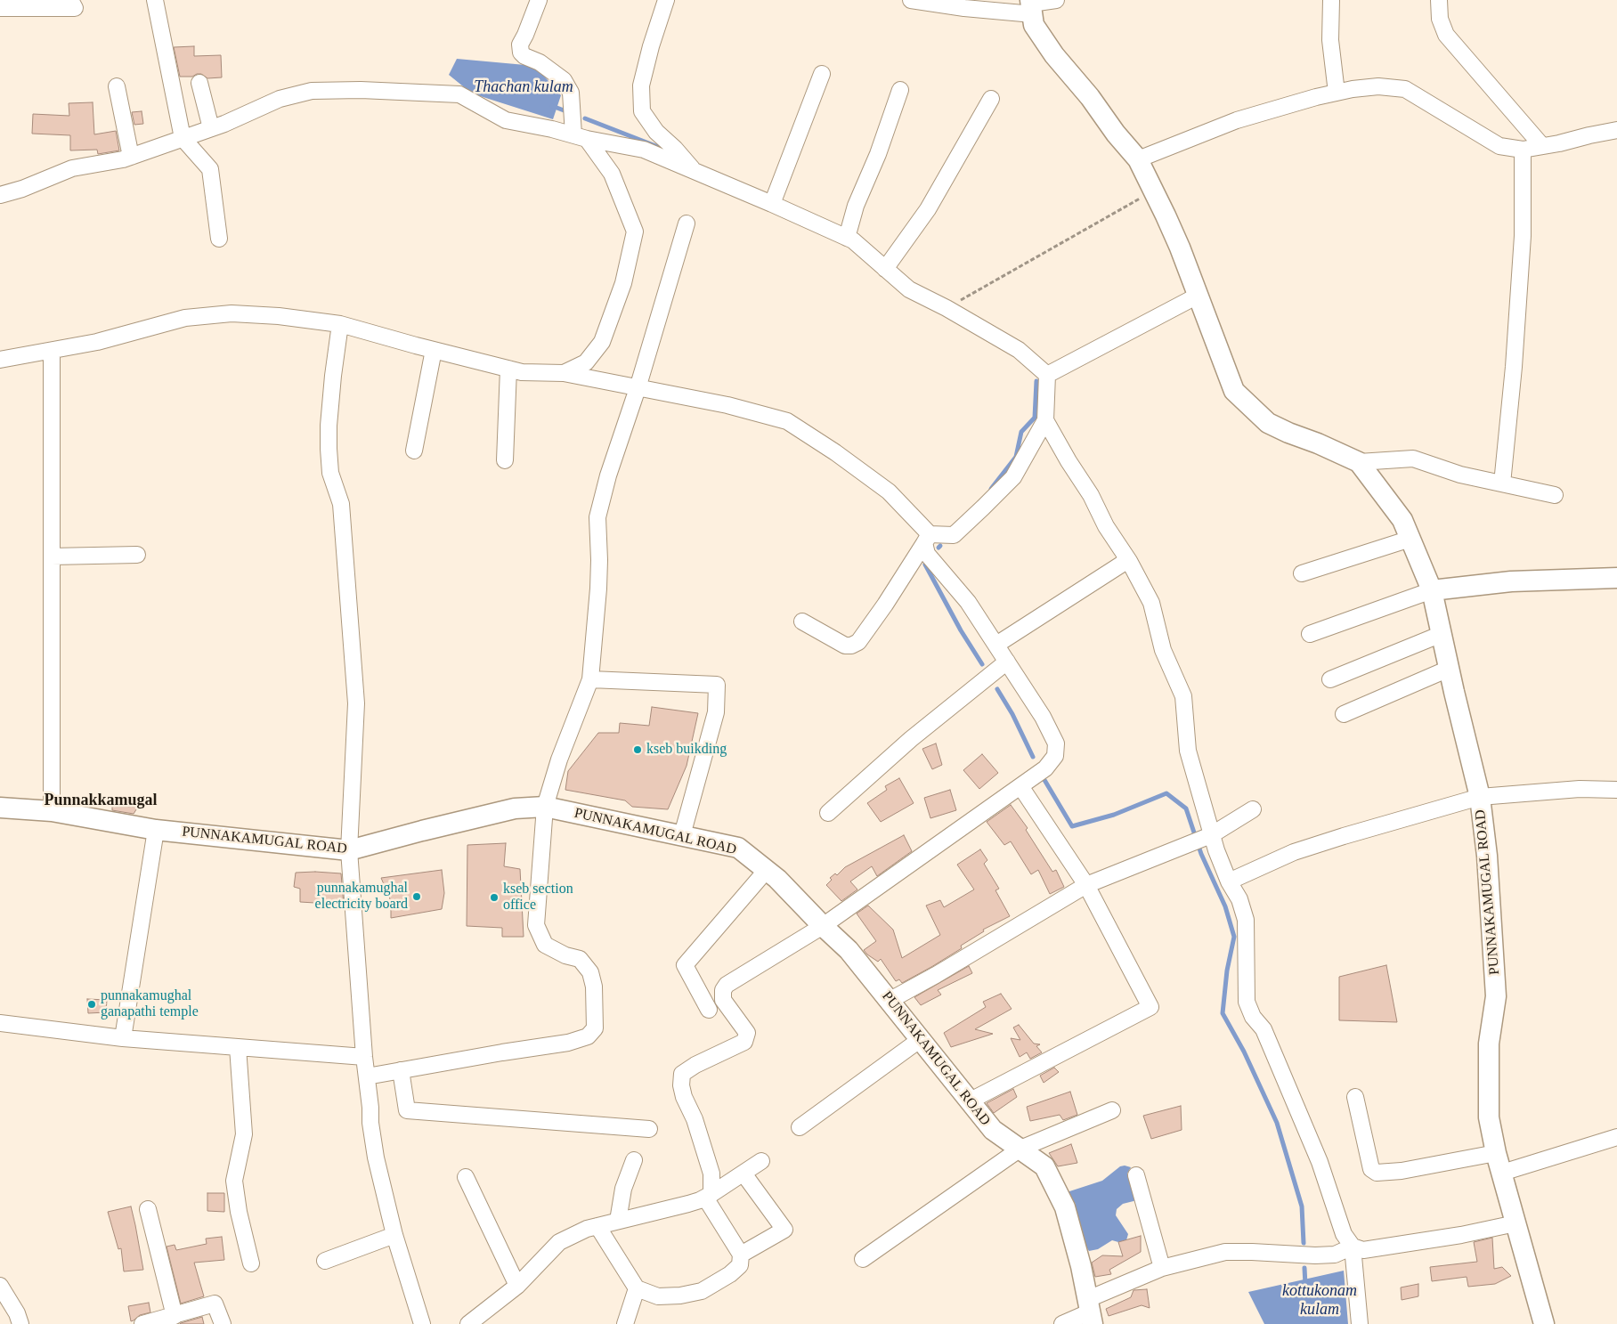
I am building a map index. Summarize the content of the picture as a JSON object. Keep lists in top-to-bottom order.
{
  "streets": {
    "street": ["PUNNAKAMUGAL ROAD"]
  },
  "districts": ["Punnakkamugal"],
  "water": ["Thachan kulam", "kottukonam kulam"],
  "places": [
    "kseb buikding",
    "punnakamughal electricity board",
    "kseb section office",
    "punnakamughal ganapathi temple"
  ]
}
